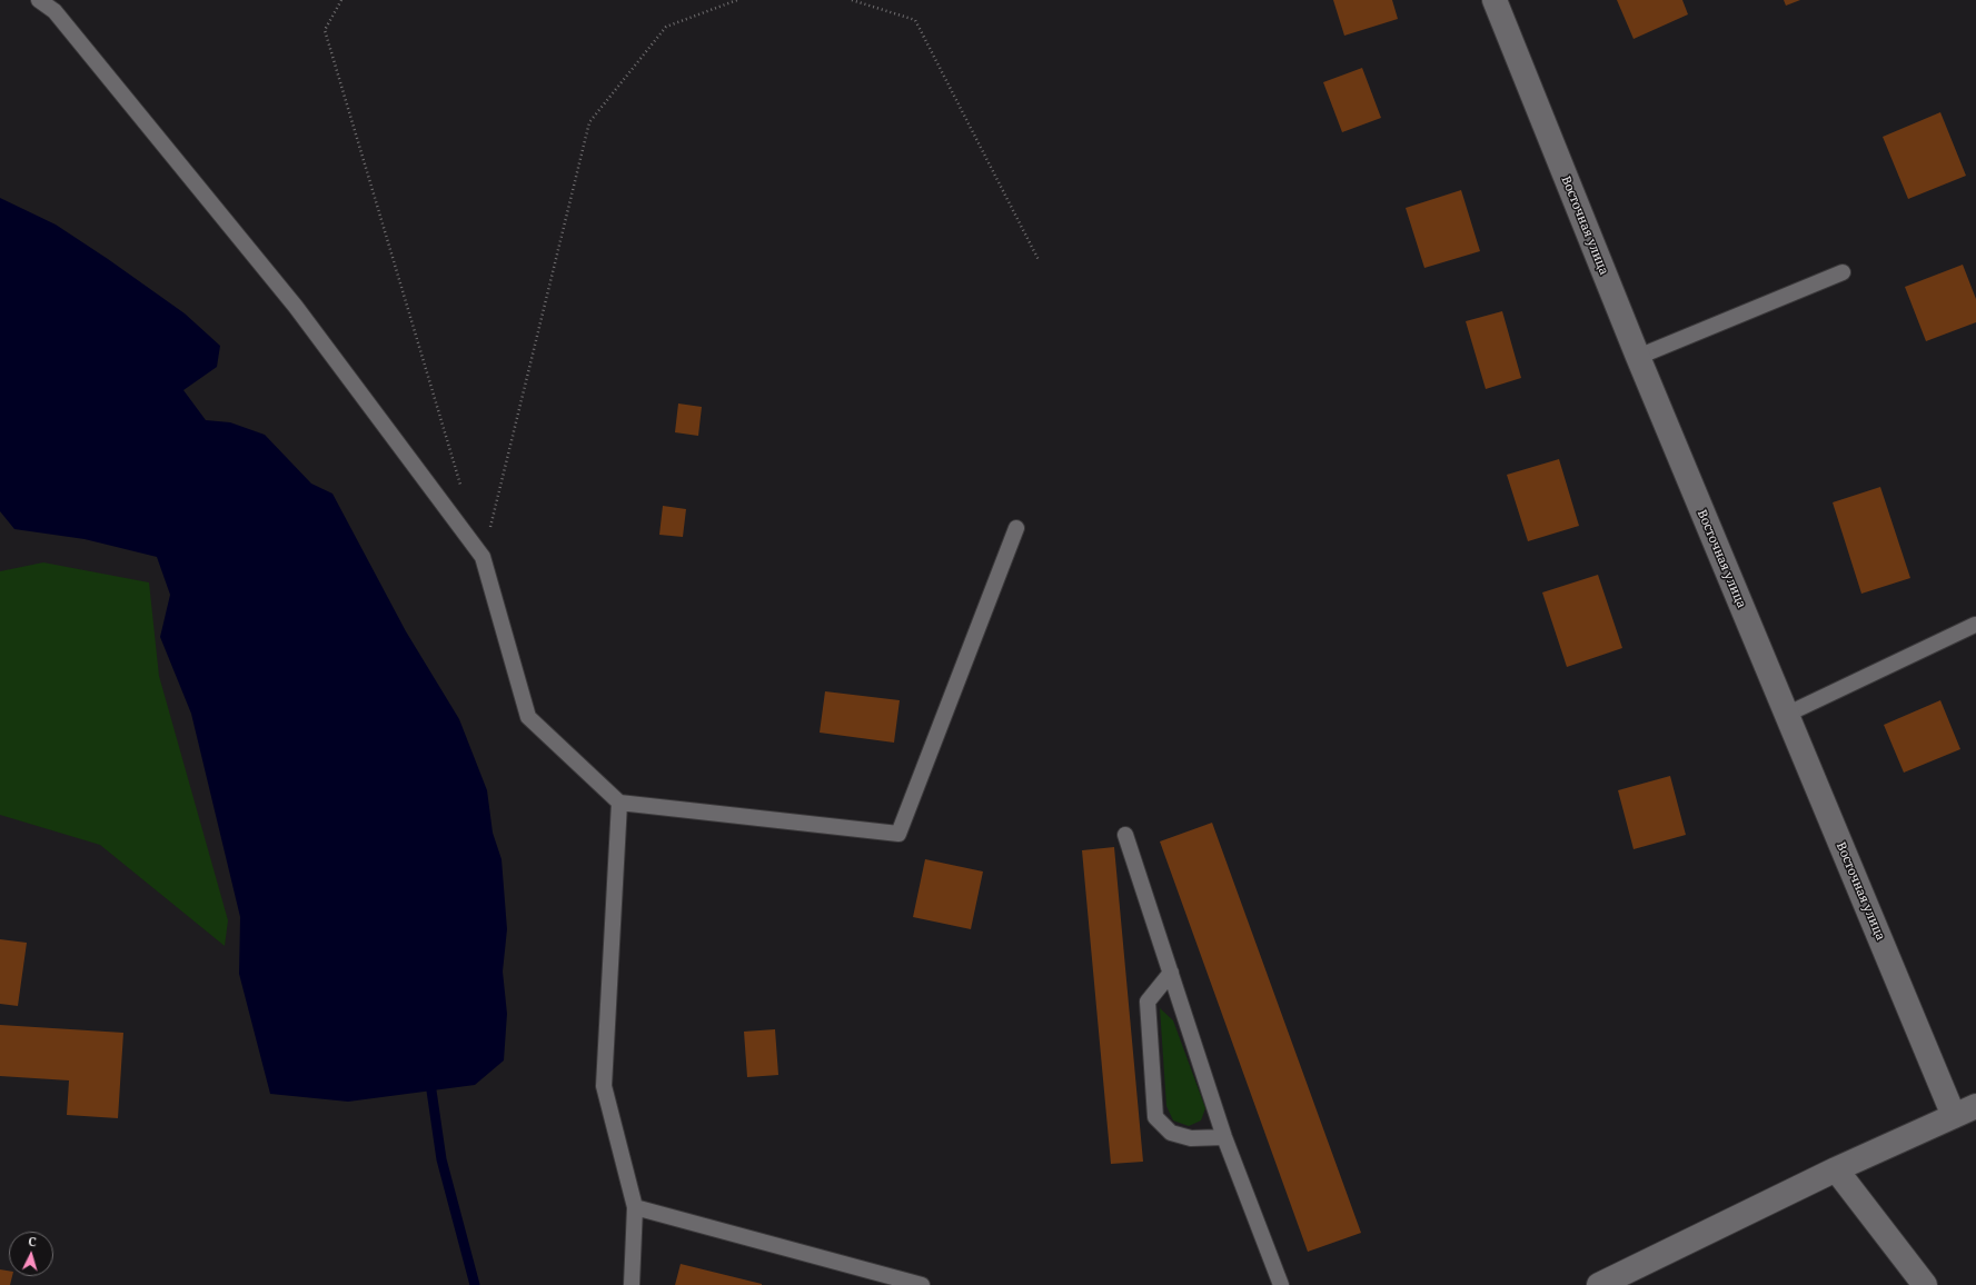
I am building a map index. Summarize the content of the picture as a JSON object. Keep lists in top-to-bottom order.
{
  "streets": {
    "street": ["Восточная улица"]
  },
  "north": "top"
}
